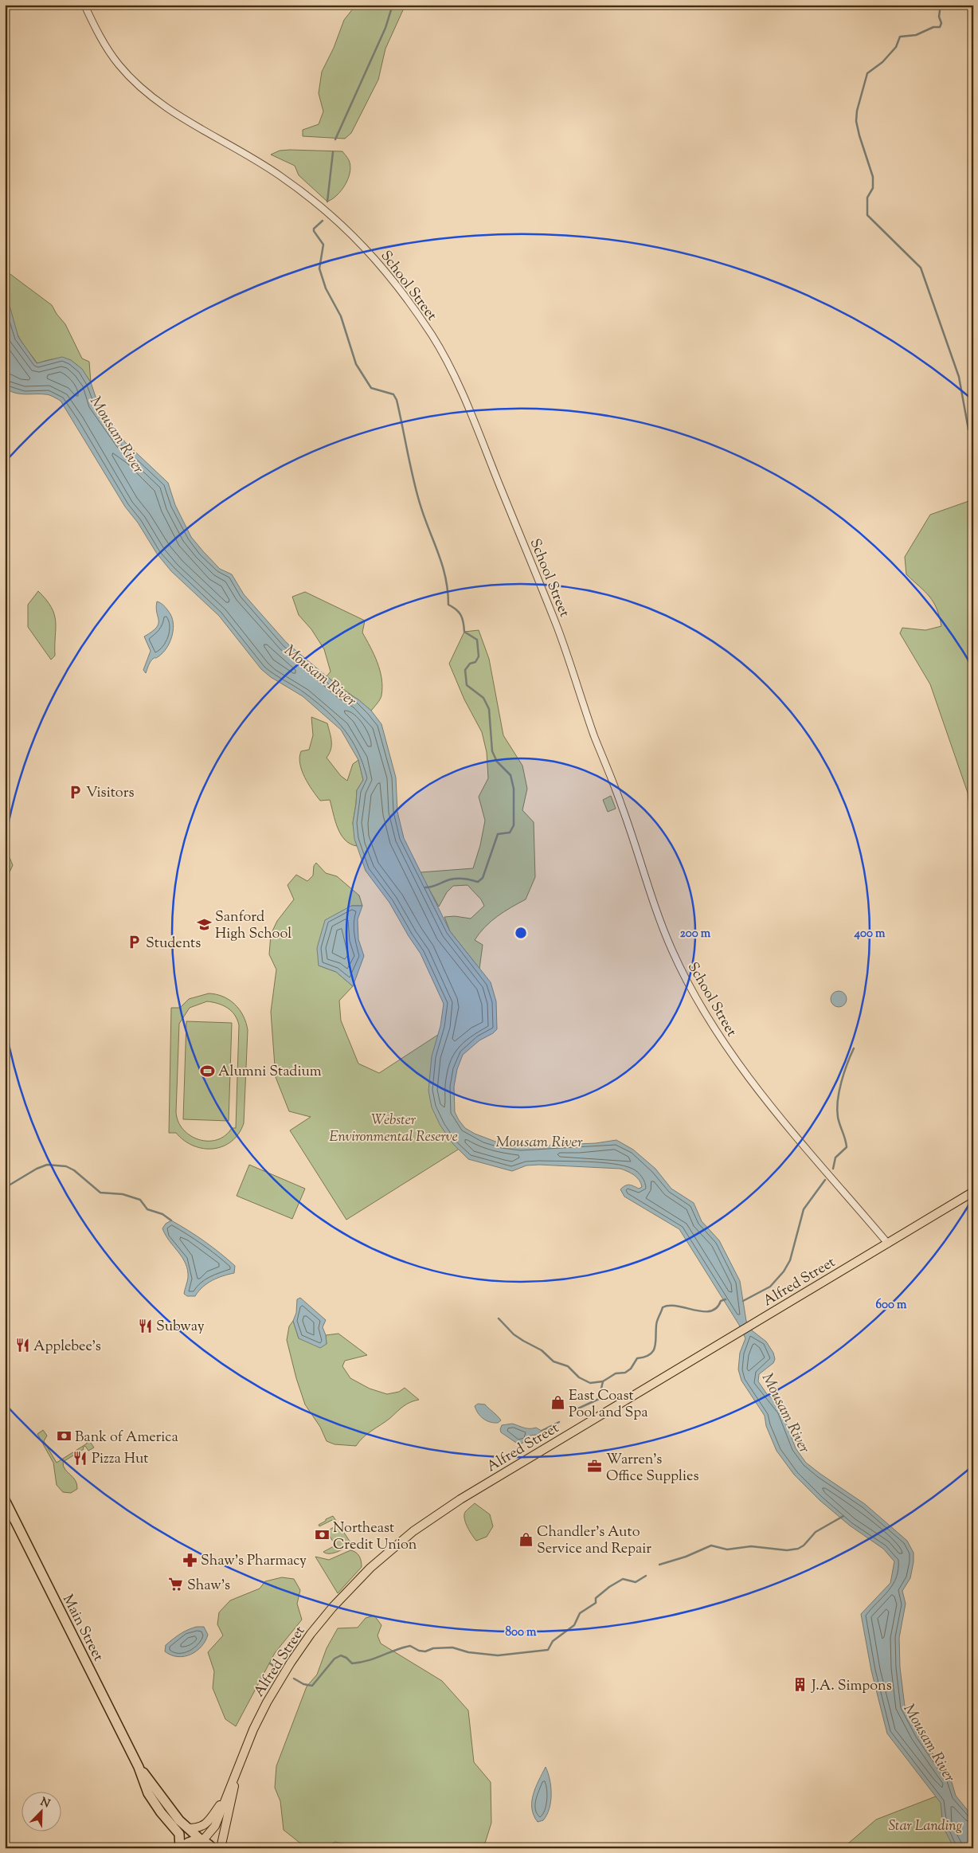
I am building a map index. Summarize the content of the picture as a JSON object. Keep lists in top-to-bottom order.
{
  "streets": {
    "highway": ["Main Street"],
    "main road": ["Alfred Street"],
    "street": ["School Street"]
  },
  "crossings": [
    ["School Street", "Alfred Street"],
    ["Alfred Street", "Main Street"]
  ],
  "water": ["Mousam River"],
  "parks": ["Webster Environmental Reserve", "Star Landing"],
  "places": {
    "parking": ["Visitors", "Students"],
    "school or university": ["Sanford High School"],
    "sports": ["Alumni Stadium"],
    "restaurant": ["Subway", "Applebee's", "Pizza Hut"],
    "shop": ["East Coast Pool and Spa", "Chandler's Auto Service and Repair"],
    "bank": ["Bank of America", "Northeast Credit Union"],
    "office": ["Warren's Office Supplies"],
    "pharmacy": ["Shaw's Pharmacy"],
    "supermarket": ["Shaw's"],
    "building": ["J.A. Simpons"]
  },
  "north": "top right",
  "rings": [
    "200 m",
    "400 m",
    "600 m",
    "800 m"
  ]
}
